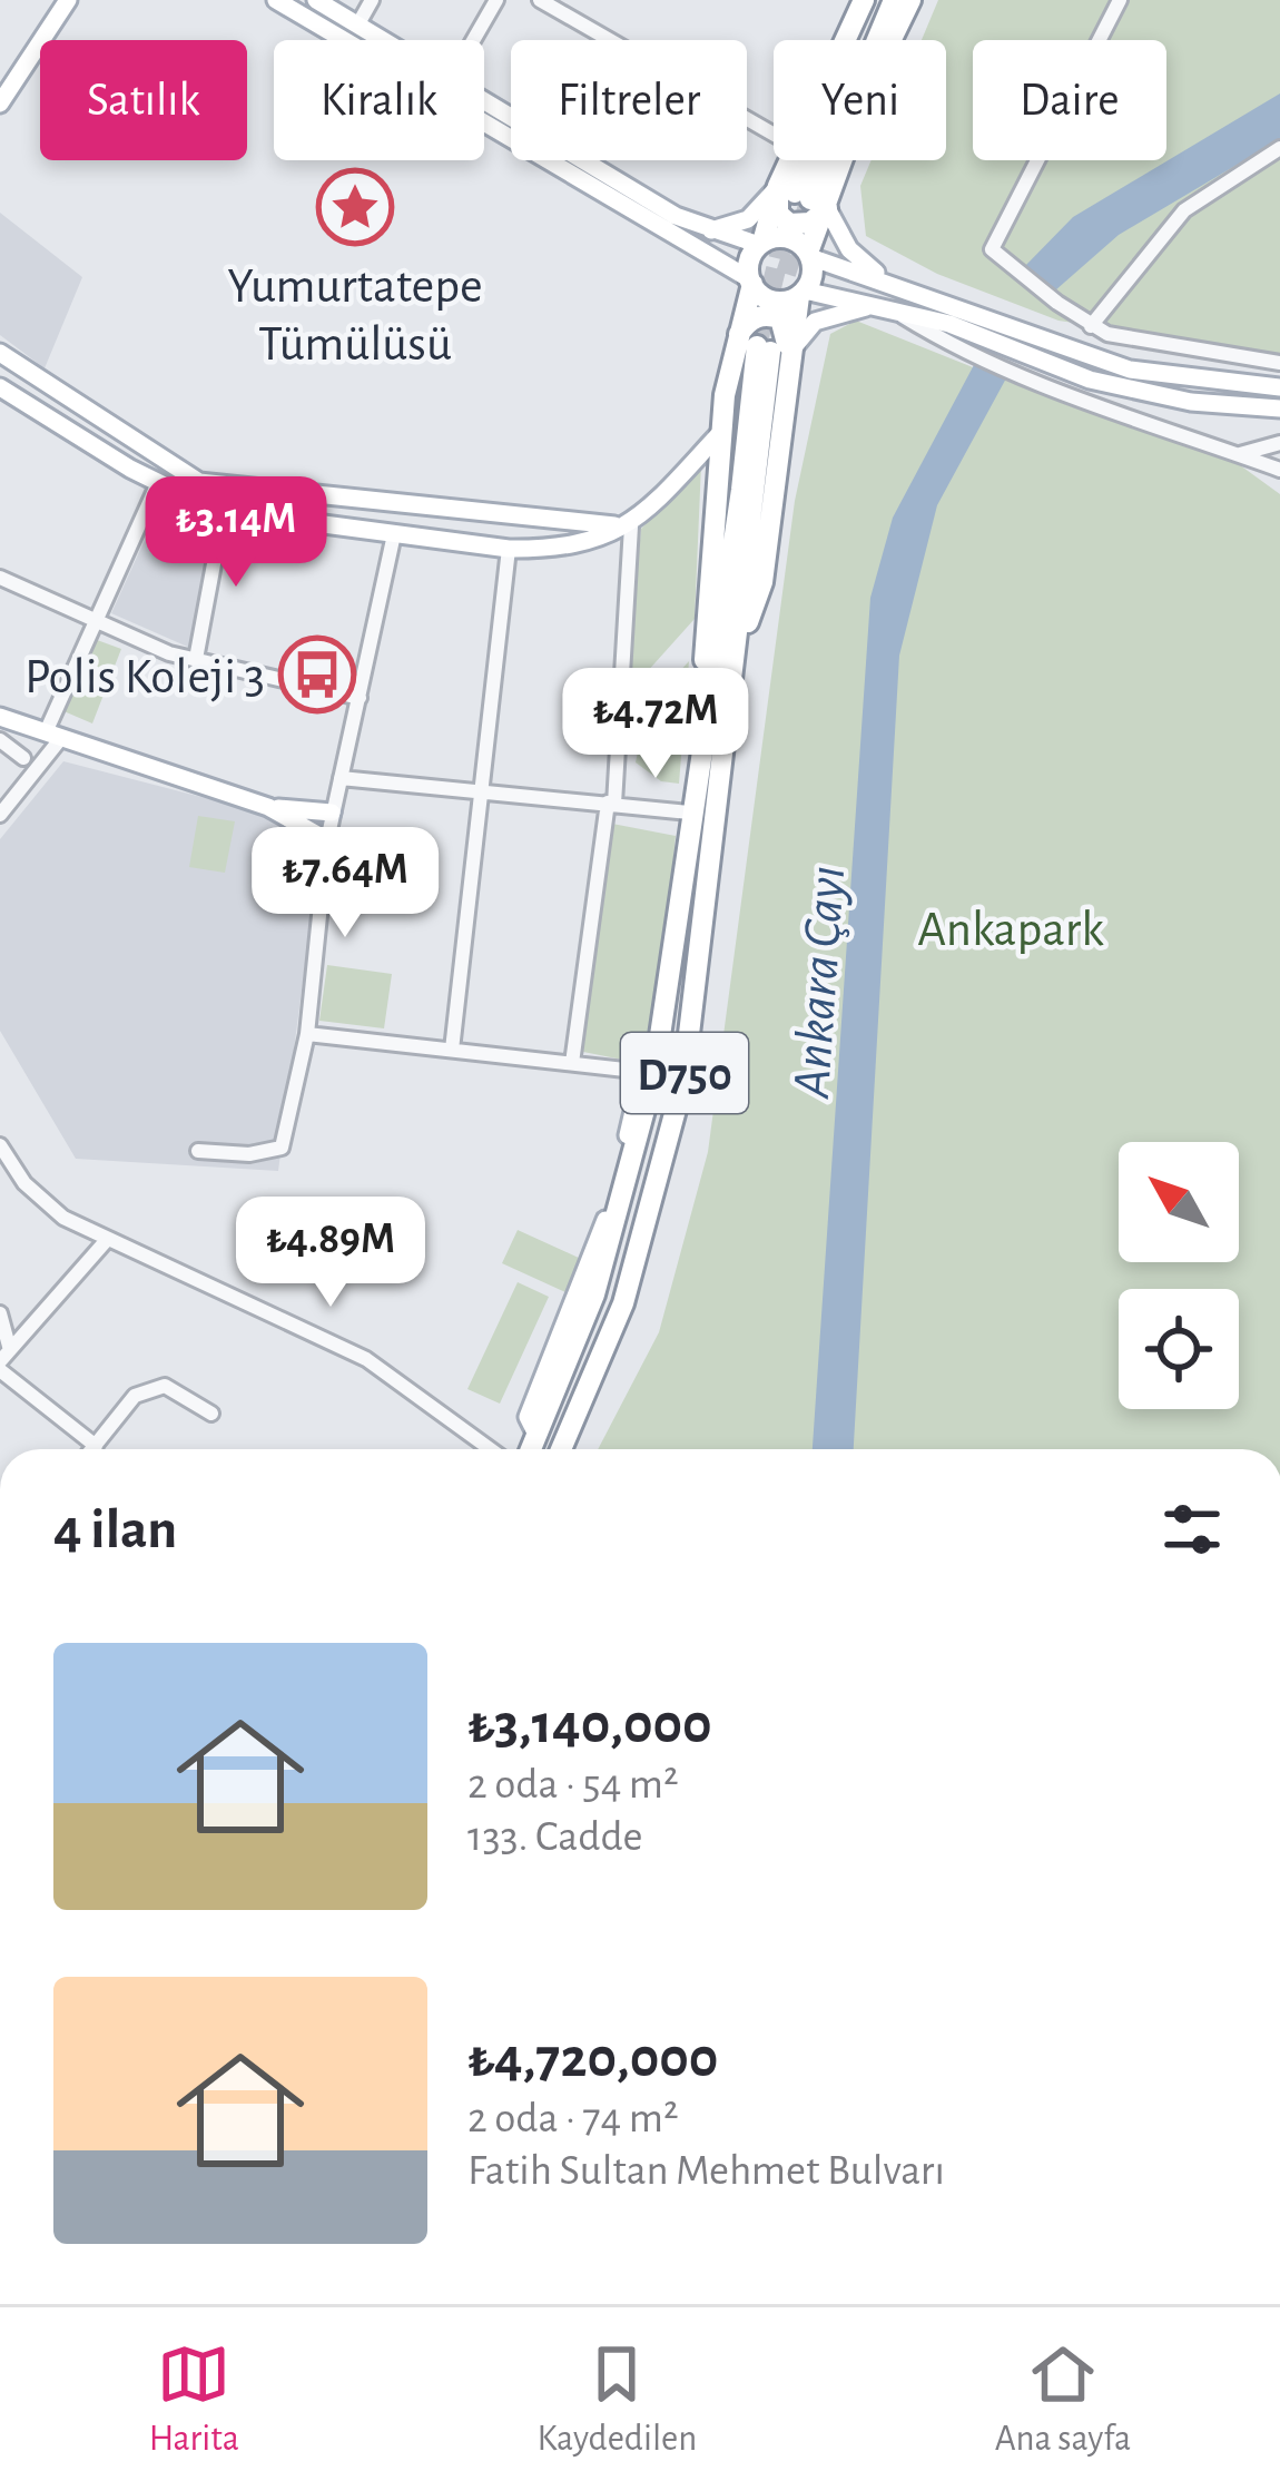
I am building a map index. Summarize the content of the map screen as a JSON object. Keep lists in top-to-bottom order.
{
  "streets": {
    "highway": ["D750"]
  },
  "water": ["Ankara Çayı"],
  "parks": ["Ankapark"],
  "places": {
    "place": ["Yumurtatepe Tümülüsü"],
    "bus stop": ["Polis Koleji 3"]
  },
  "north": "top left",
  "page": {
    "chip": [
      "Satılık",
      "Kiralık",
      "Filtreler",
      "Yeni",
      "Daire"
    ],
    "price": [
      "₺3.14M",
      "₺4.72M",
      "₺7.64M",
      "₺4.89M"
    ],
    "heading": "4 ilan",
    "list": [
      {
        "name": "₺3,140,000",
        "note": "2 oda · 54 m² · 133. Cadde"
      },
      {
        "name": "₺4,720,000",
        "note": "2 oda · 74 m² · Fatih Sultan Mehmet Bulvarı"
      }
    ],
    "tabs": ["Harita", "Kaydedilen", "Ana sayfa"]
  }
}
